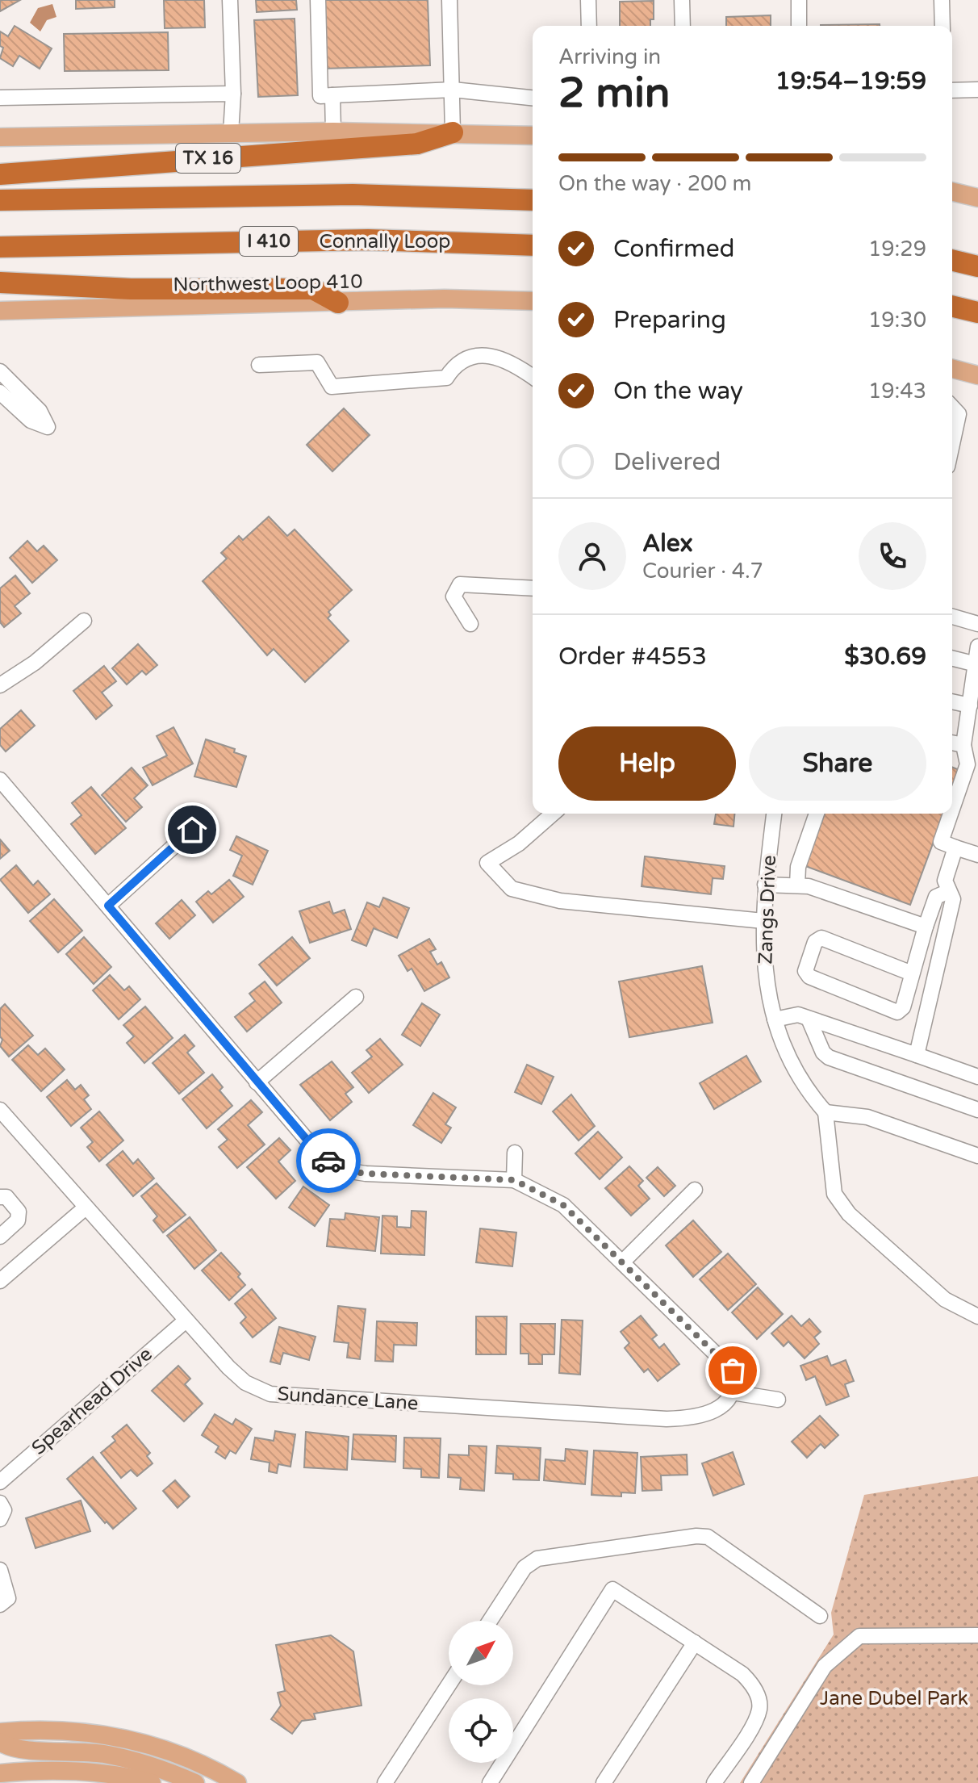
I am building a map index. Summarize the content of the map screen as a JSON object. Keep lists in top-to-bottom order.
{
  "streets": {
    "highway": ["TX 16", "I 410", "Connally Loop"],
    "main road": ["Northwest Loop 410"],
    "street": ["Zangs Drive", "Sundance Lane", "Spearhead Drive"]
  },
  "crossings": [
    ["Sundance Lane", "Spearhead Drive"]
  ],
  "parks": ["Jane Dubel Park"],
  "north": "top right",
  "page": {
    "heading": ["2 min", "Arriving in", "19:54–19:59"],
    "panel": [
      "Alex",
      "Courier · 4.7",
      "Order #4553",
      "$30.69"
    ],
    "bar": "On the way · 200 m",
    "list": [
      ["Confirmed", "19:29"],
      ["Preparing", "19:30"],
      ["On the way", "19:43"],
      "Delivered"
    ],
    "buttons": ["Help", "Share"]
  }
}
